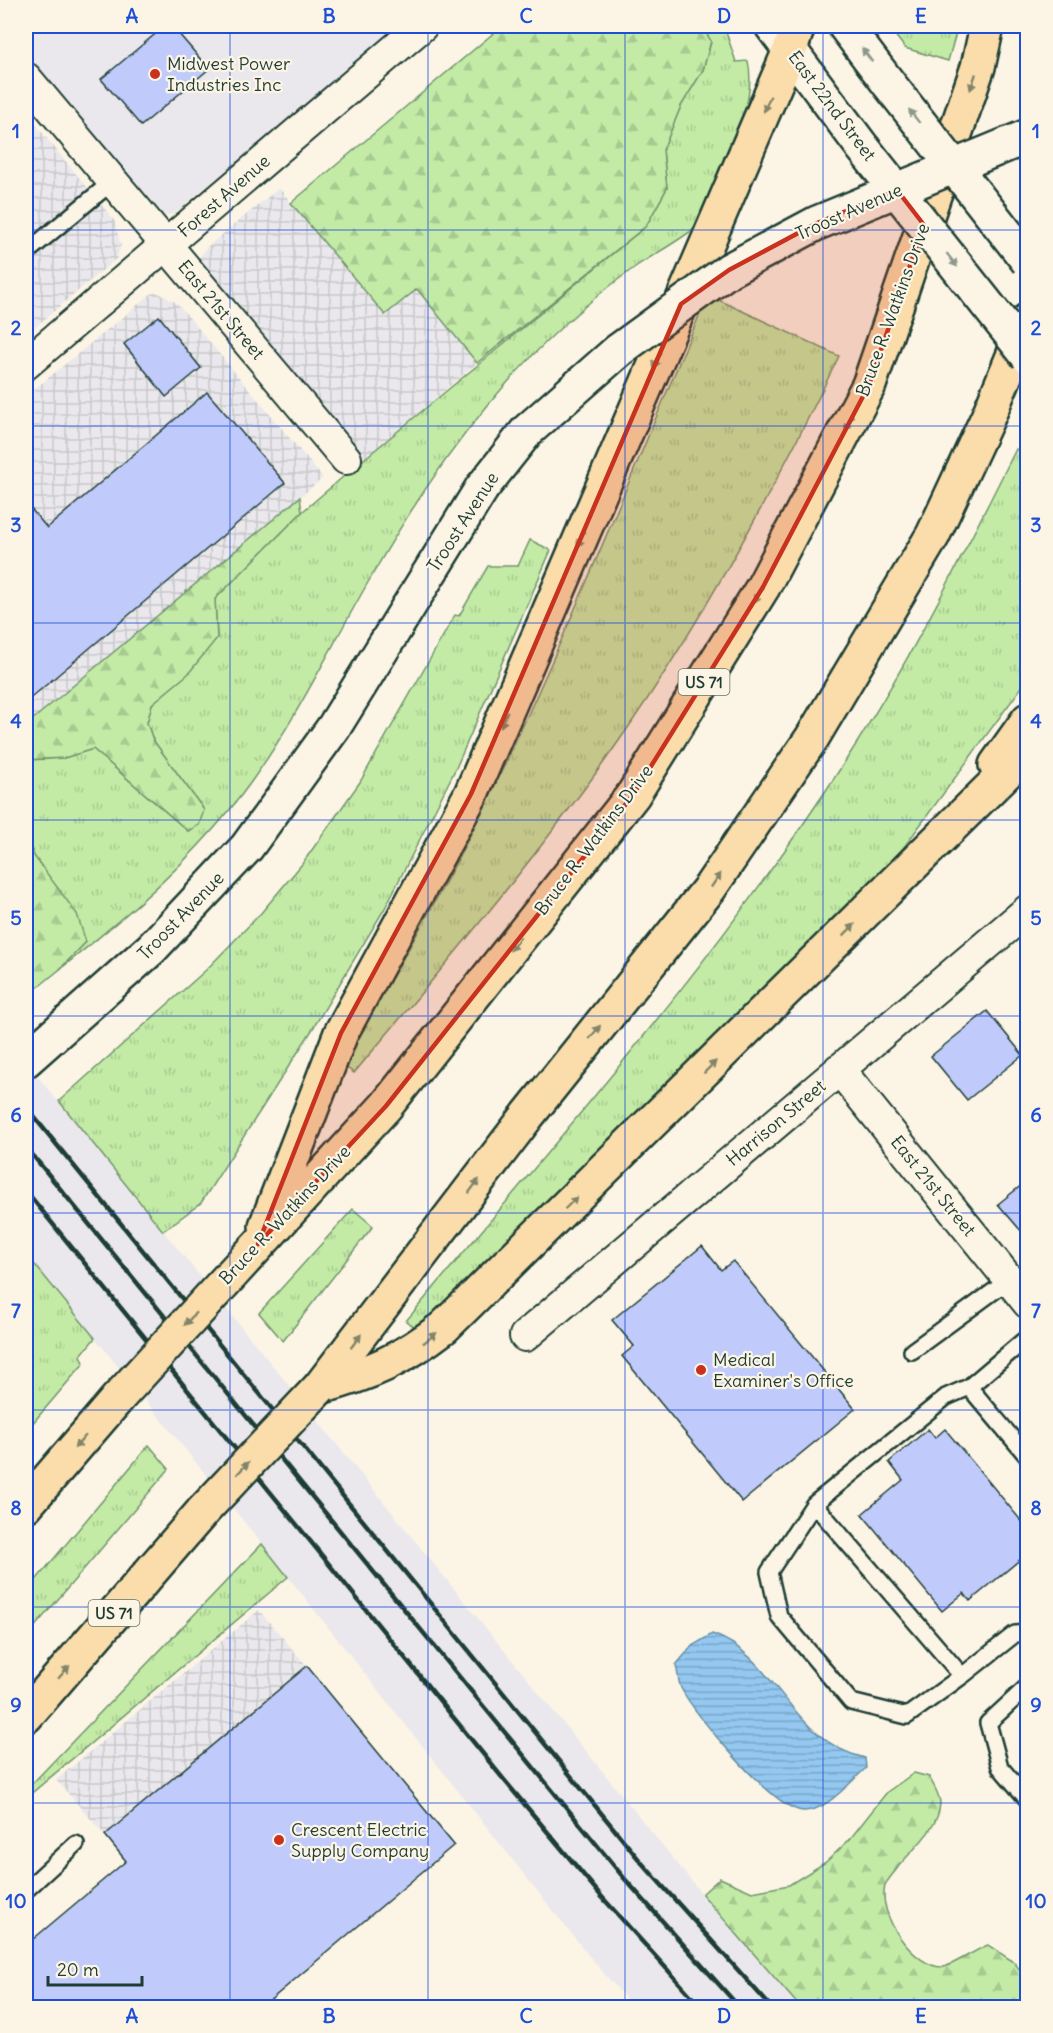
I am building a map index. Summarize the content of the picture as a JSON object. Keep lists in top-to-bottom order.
{
  "streets": {
    "highway": ["Bruce R. Watkins Drive", "US 71"],
    "main road": ["East 22nd Street", "Troost Avenue"],
    "street": ["Forest Avenue", "East 21st Street", "Harrison Street"]
  },
  "crossings": [
    ["Forest Avenue", "East 21st Street"],
    ["East 21st Street", "Harrison Street"]
  ],
  "places": ["Midwest Power Industries Inc", "Medical Examiner's Office", "Crescent Electric Supply Company"],
  "scale_bar": "20 m",
  "grid": {
    "columns": [
      "A",
      "B",
      "C",
      "D",
      "E"
    ],
    "rows": [
      "1",
      "2",
      "3",
      "4",
      "5",
      "6",
      "7",
      "8",
      "9",
      "10"
    ]
  }
}
